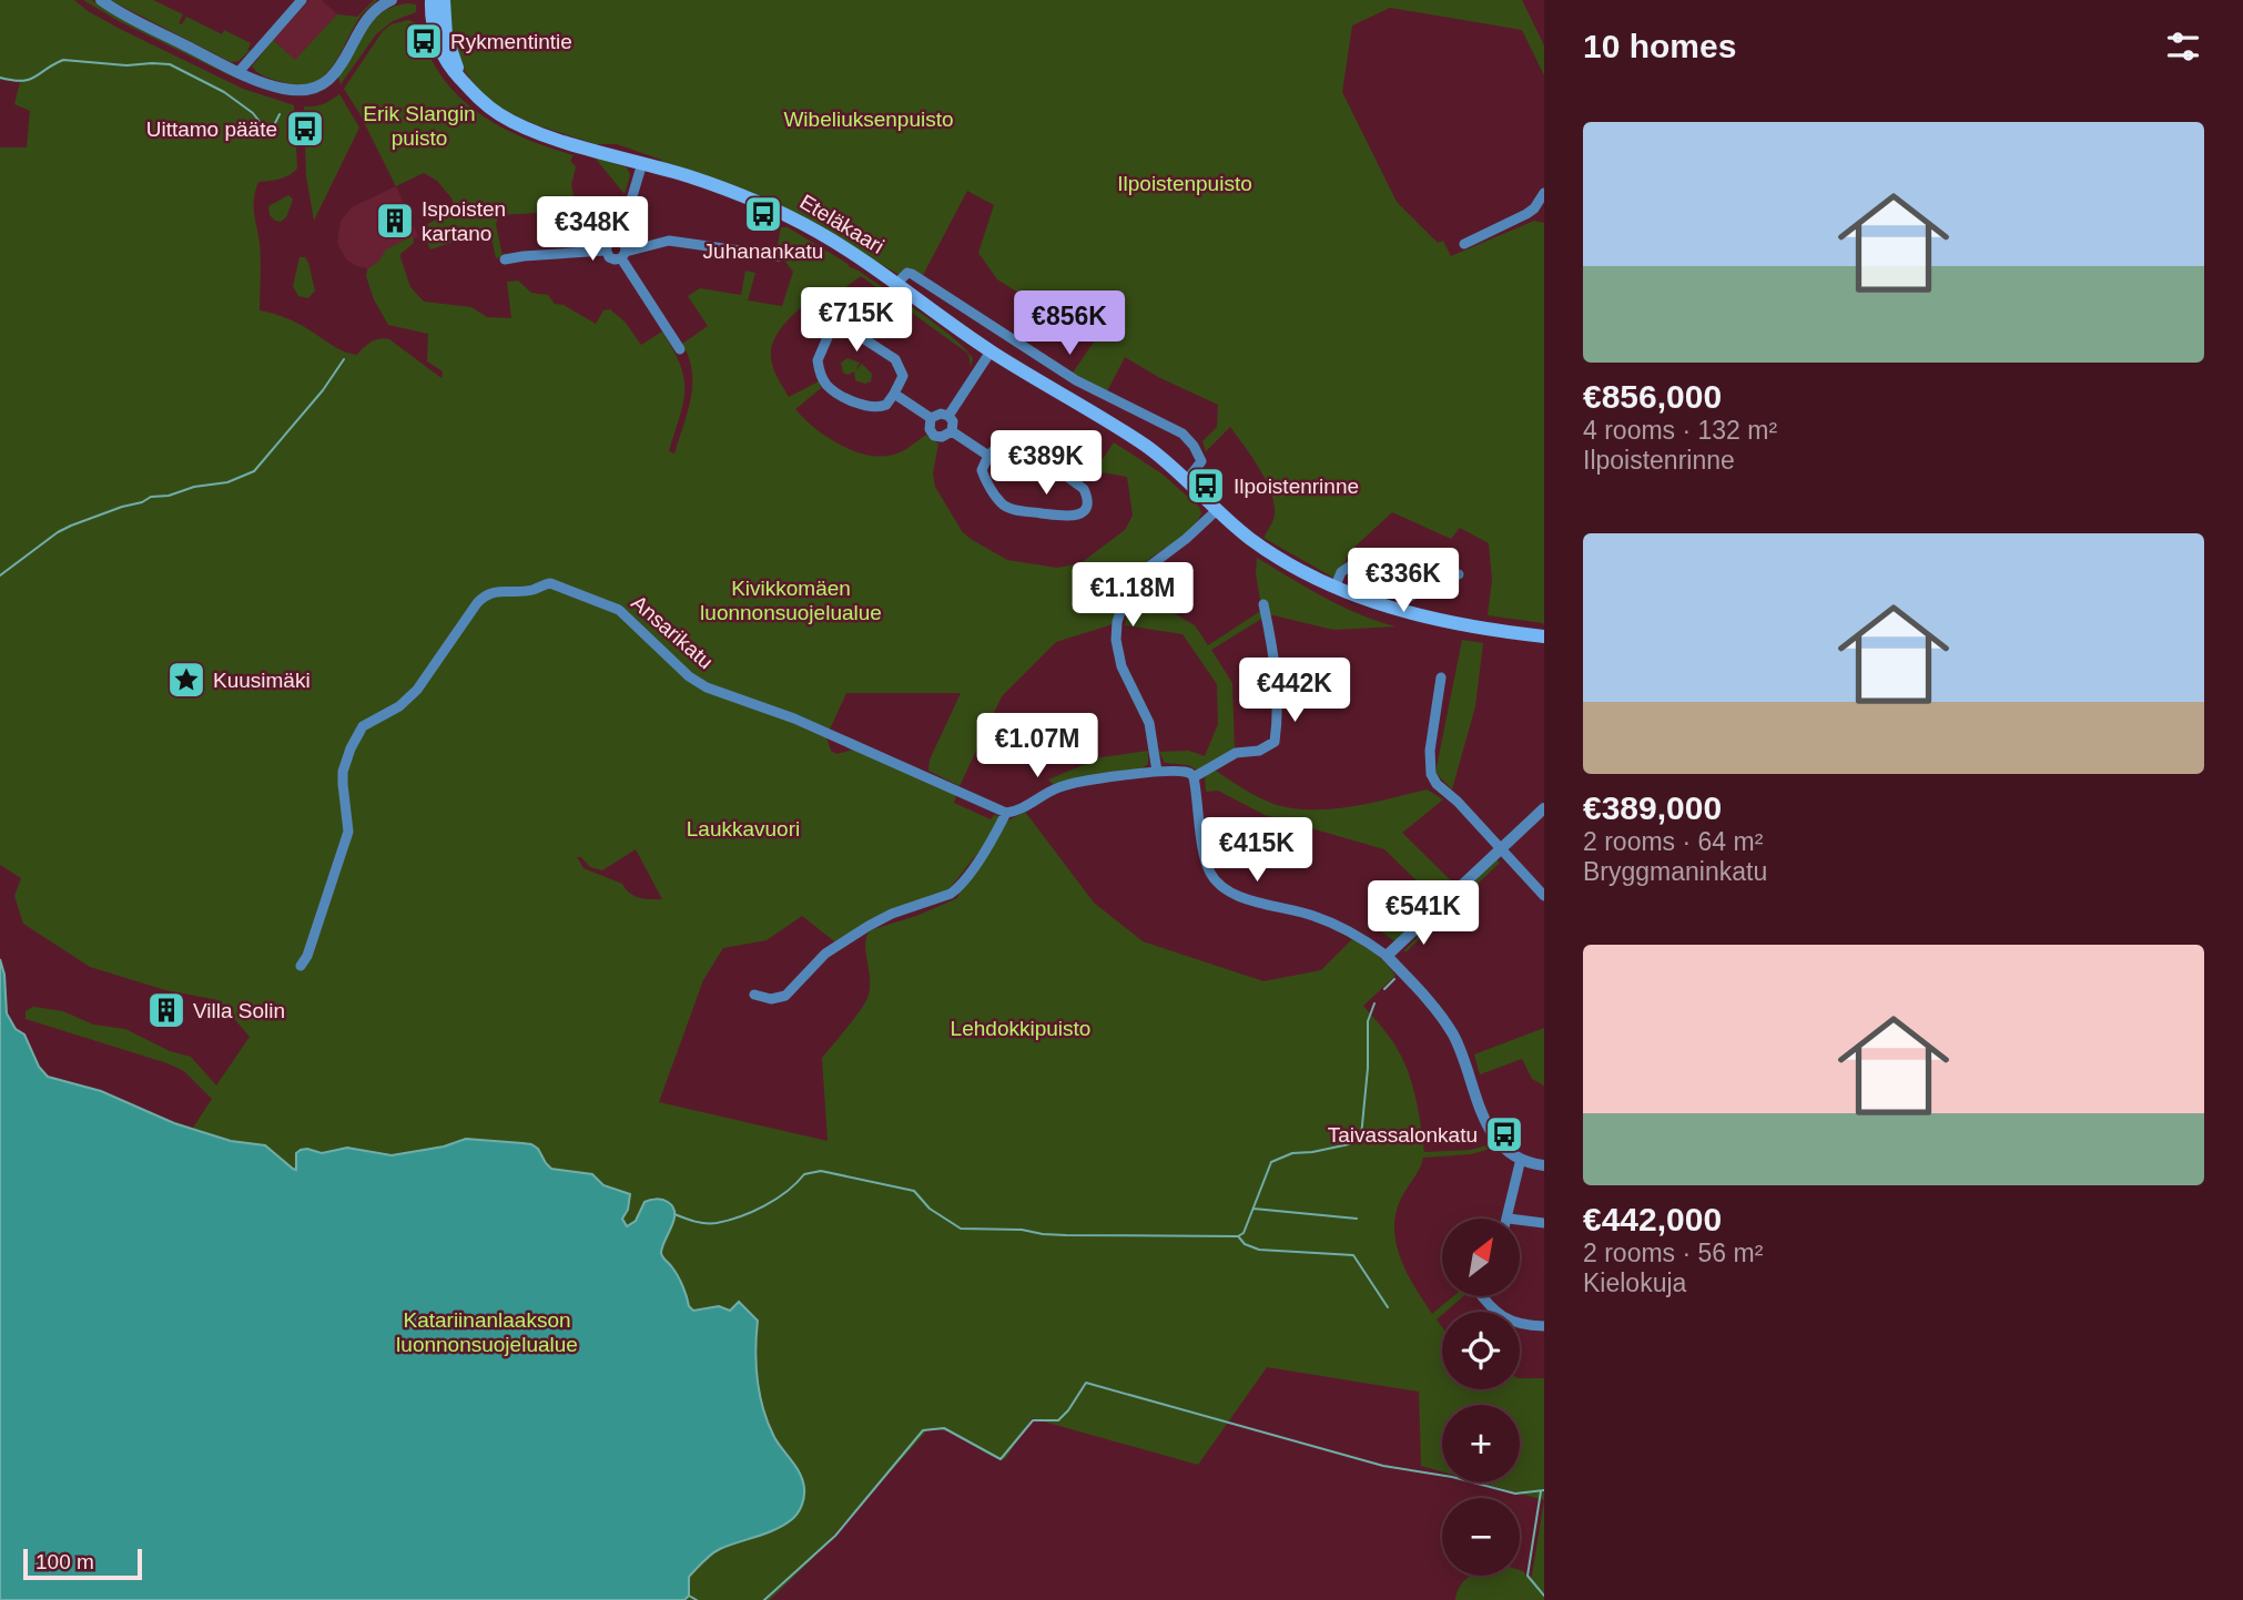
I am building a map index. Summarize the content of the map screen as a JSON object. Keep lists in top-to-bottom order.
{
  "streets": {
    "main road": ["Eteläkaari"],
    "street": ["Ansarikatu"]
  },
  "parks": [
    "Erik Slangin puisto",
    "Wibeliuksenpuisto",
    "Ilpoistenpuisto",
    "Kivikkomäen luonnonsuojelualue",
    "Laukkavuori",
    "Lehdokkipuisto",
    "Katariinanlaakson luonnonsuojelualue"
  ],
  "places": {
    "bus stop": [
      "Rykmentintie",
      "Uittamo pääte",
      "Juhanankatu",
      "Ilpoistenrinne",
      "Taivassalonkatu"
    ],
    "building": ["Ispoisten kartano", "Villa Solin"],
    "place": ["Kuusimäki"]
  },
  "scale_bar": "100 m",
  "north": "top right",
  "page": {
    "heading": "10 homes",
    "list": [
      {
        "name": "€856,000",
        "note": "4 rooms · 132 m² · Ilpoistenrinne"
      },
      {
        "name": "€389,000",
        "note": "2 rooms · 64 m² · Bryggmaninkatu"
      },
      {
        "name": "€442,000",
        "note": "2 rooms · 56 m² · Kielokuja"
      }
    ],
    "price": [
      "€348K",
      "€715K",
      "€856K",
      "€389K",
      "€336K",
      "€1.18M",
      "€442K",
      "€1.07M",
      "€415K",
      "€541K"
    ],
    "map_buttons": ["+", "−"],
    "scale": "100 m"
  }
}
